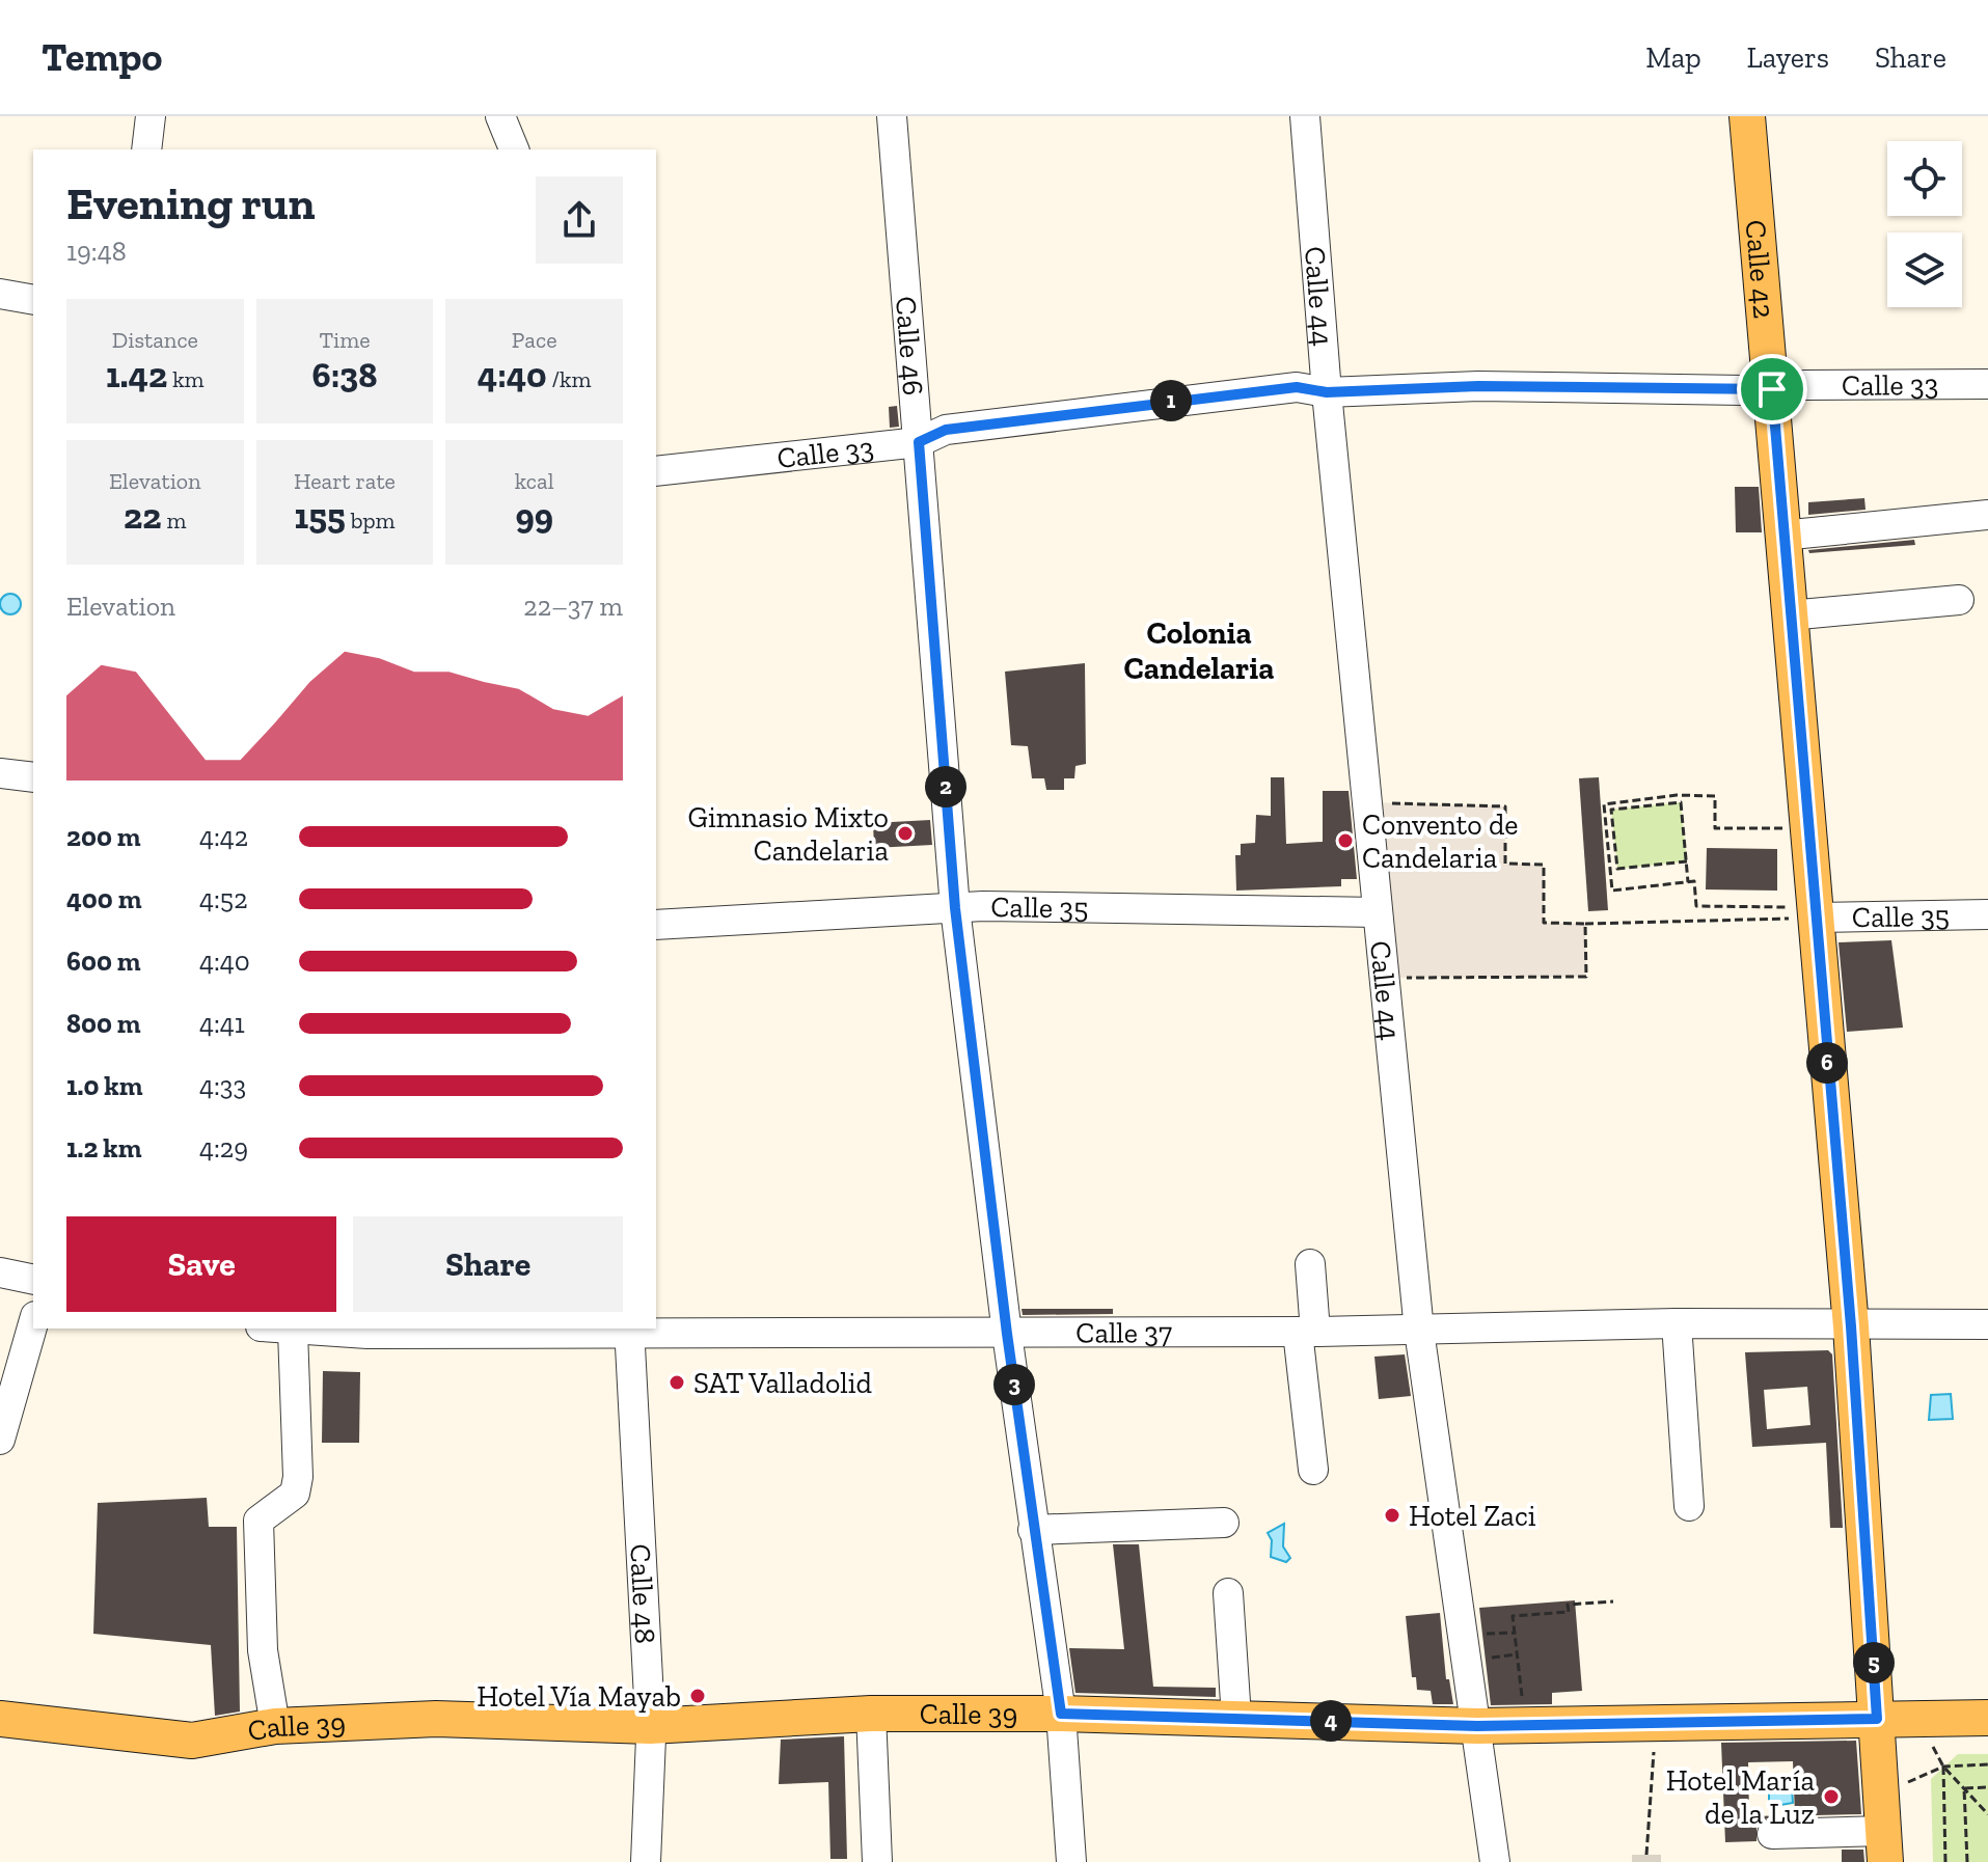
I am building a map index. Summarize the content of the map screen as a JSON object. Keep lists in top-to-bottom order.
{
  "streets": {
    "main road": ["Calle 42", "Calle 39"],
    "street": [
      "Calle 44",
      "Calle 46",
      "Calle 33",
      "Calle 35",
      "Calle 37",
      "Calle 48"
    ]
  },
  "crossings": [
    ["Calle 42", "Calle 33"],
    ["Calle 42", "Calle 35"],
    ["Calle 42", "Calle 37"],
    ["Calle 42", "Calle 39"],
    ["Calle 44", "Calle 33"],
    ["Calle 44", "Calle 35"],
    ["Calle 44", "Calle 37"],
    ["Calle 44", "Calle 39"],
    ["Calle 46", "Calle 33"],
    ["Calle 46", "Calle 35"],
    ["Calle 46", "Calle 37"],
    ["Calle 46", "Calle 39"],
    ["Calle 37", "Calle 48"],
    ["Calle 48", "Calle 39"]
  ],
  "districts": ["Colonia Candelaria"],
  "places": [
    "Gimnasio Mixto Candelaria",
    "Convento de Candelaria",
    "SAT Valladolid",
    "Hotel Zaci",
    "Hotel Vía Mayab",
    "Hotel María de la Luz"
  ],
  "page": {
    "header": "Tempo",
    "nav": ["Map", "Layers", "Share"],
    "heading": ["Evening run", "19:48"],
    "stats": [
      ["Distance", "1.42 km"],
      ["Time", "6:38"],
      ["Pace", "4:40 /km"],
      ["Elevation", "22 m"],
      ["Heart rate", "155 bpm"],
      ["kcal", "99"]
    ],
    "pins": [
      "1",
      "2",
      "6",
      "3",
      "5",
      "4"
    ],
    "chart": ["Elevation", "22–37 m"],
    "list": [
      {
        "name": "200 m",
        "note": "4:42"
      },
      {
        "name": "400 m",
        "note": "4:52"
      },
      {
        "name": "600 m",
        "note": "4:40"
      },
      {
        "name": "800 m",
        "note": "4:41"
      },
      {
        "name": "1.0 km",
        "note": "4:33"
      },
      {
        "name": "1.2 km",
        "note": "4:29"
      }
    ],
    "buttons": ["Save", "Share"]
  }
}
